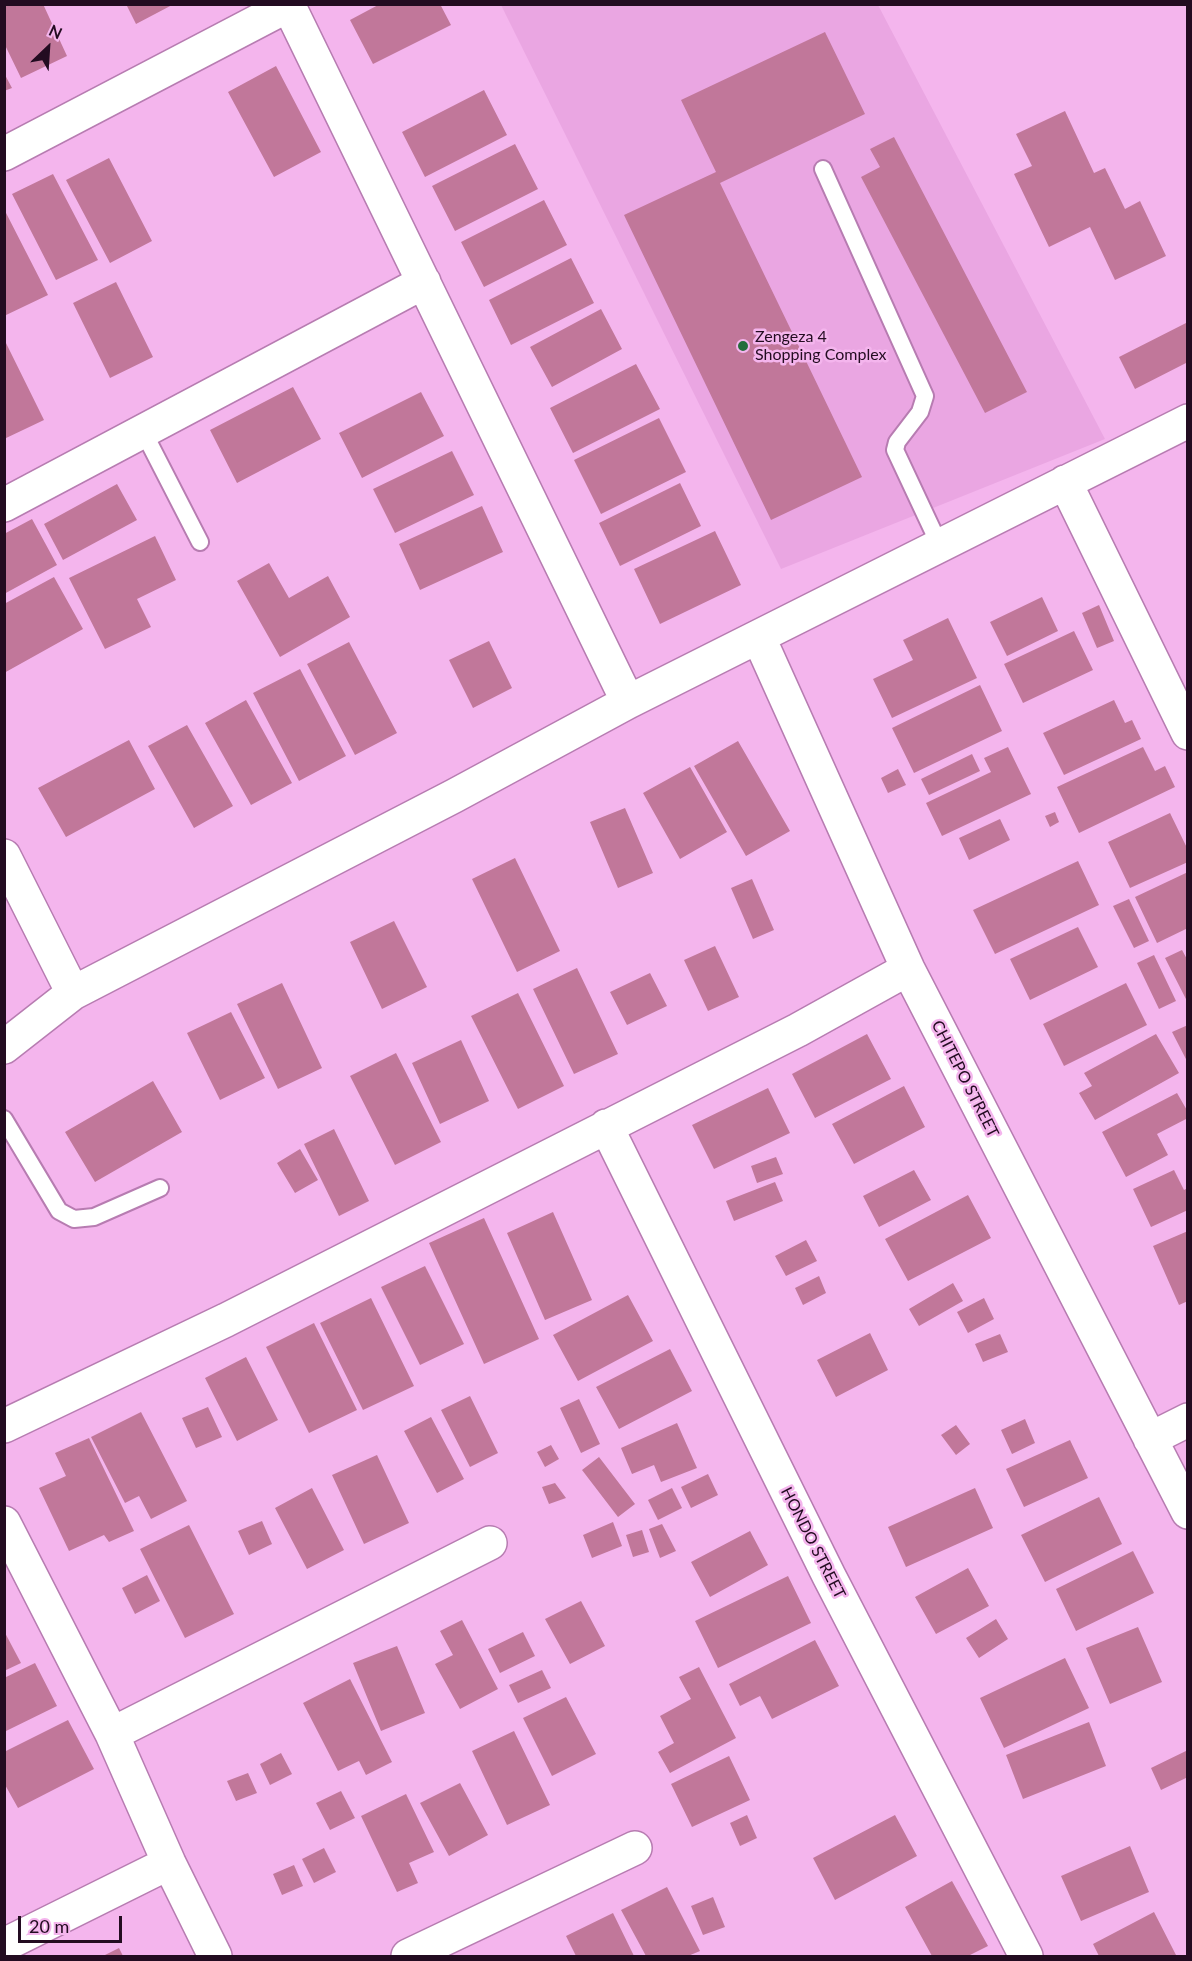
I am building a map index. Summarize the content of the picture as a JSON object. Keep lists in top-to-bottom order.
{
  "streets": {
    "street": ["CHITEPO STREET", "HONDO STREET"]
  },
  "places": ["Zengeza 4 Shopping Complex"],
  "scale_bar": "20 m",
  "north": "top right"
}
